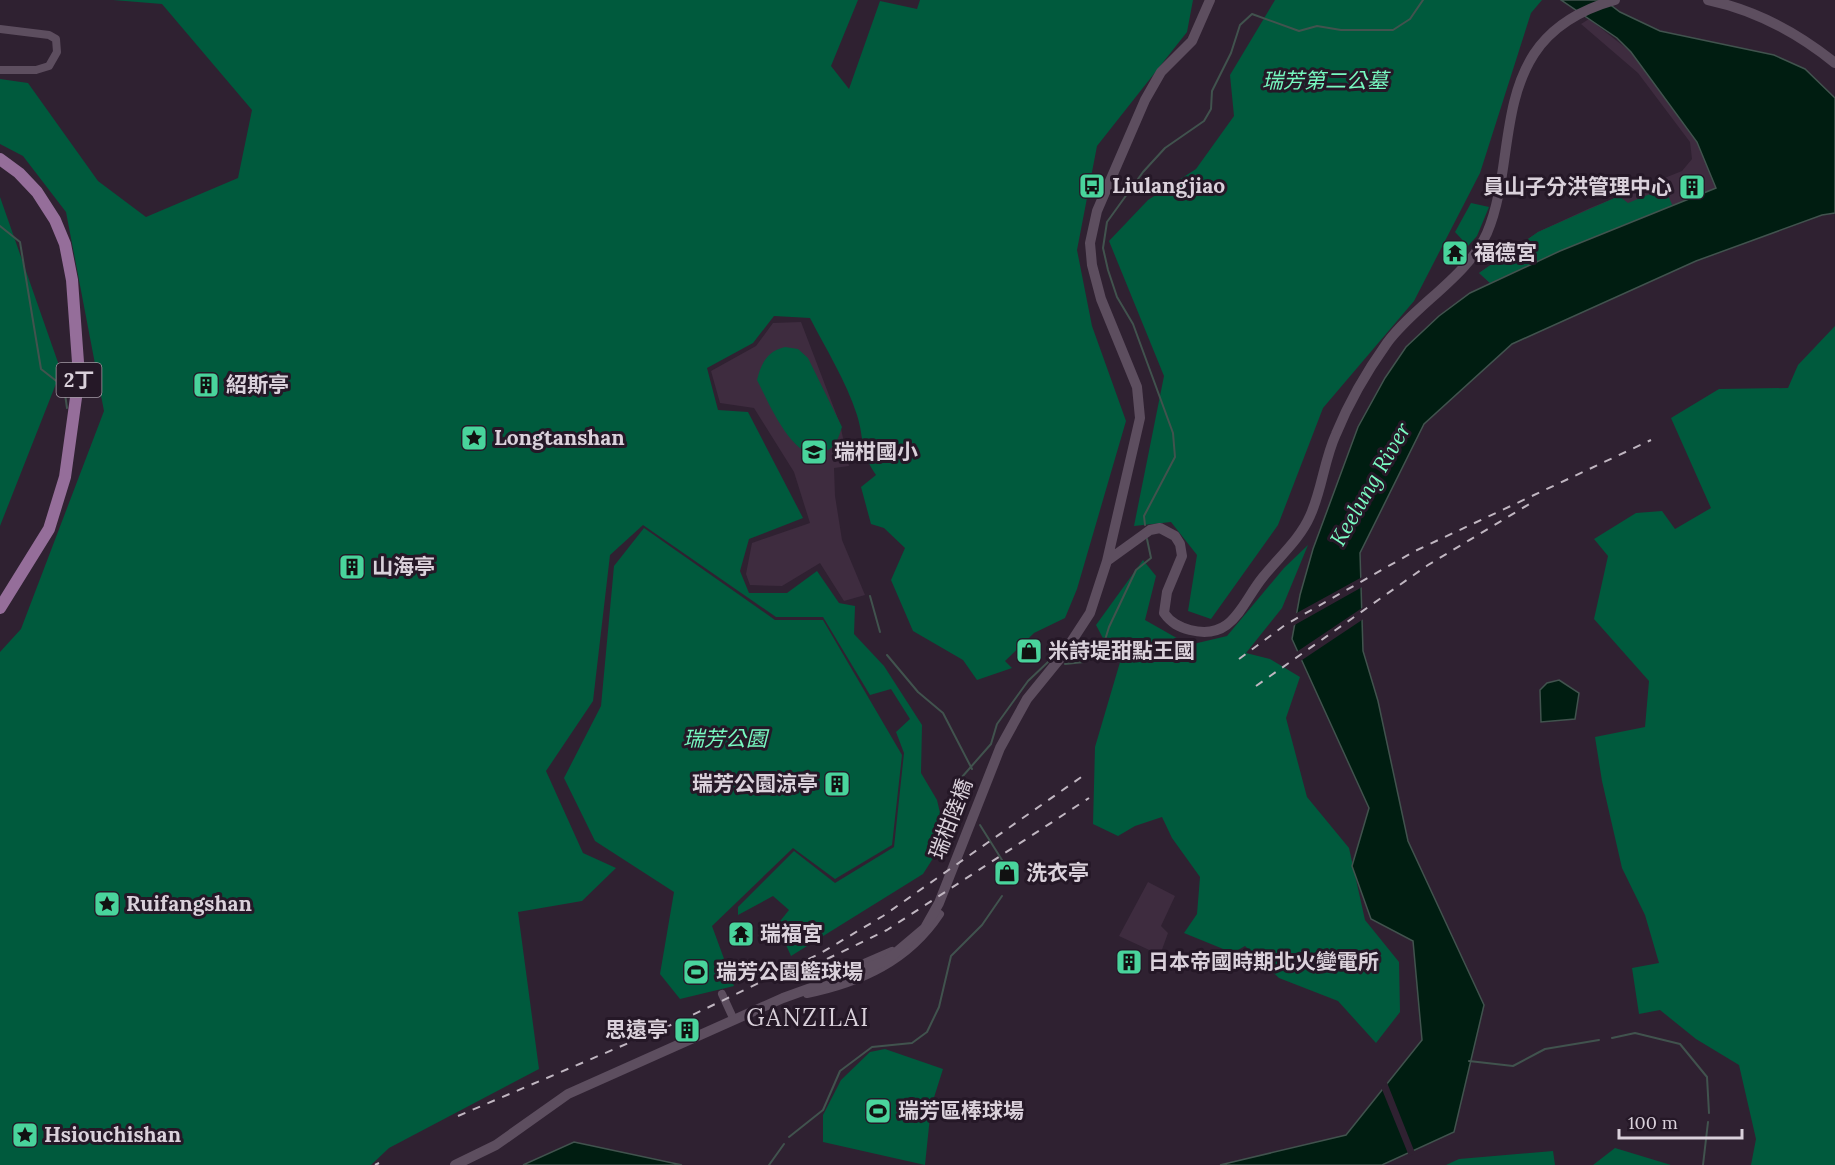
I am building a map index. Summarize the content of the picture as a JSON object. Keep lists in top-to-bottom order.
{
  "streets": {
    "main road": ["2丁", "瑞柑陸橋"]
  },
  "districts": ["GANZILAI"],
  "water": ["Keelung River"],
  "parks": ["瑞芳第二公墓", "瑞芳公園"],
  "places": {
    "bus stop": ["Liulangjiao"],
    "building": [
      "員山子分洪管理中心",
      "紹斯亭",
      "山海亭",
      "瑞芳公園涼亭",
      "日本帝國時期北火變電所",
      "思遠亭"
    ],
    "temple": ["福德宮", "瑞福宮"],
    "place": ["Longtanshan", "Ruifangshan", "Hsiouchishan"],
    "school or university": ["瑞柑國小"],
    "shop": ["米詩堤甜點王國", "洗衣亭"],
    "sports": ["瑞芳公園籃球場", "瑞芳區棒球場"]
  },
  "scale_bar": "100 m"
}
